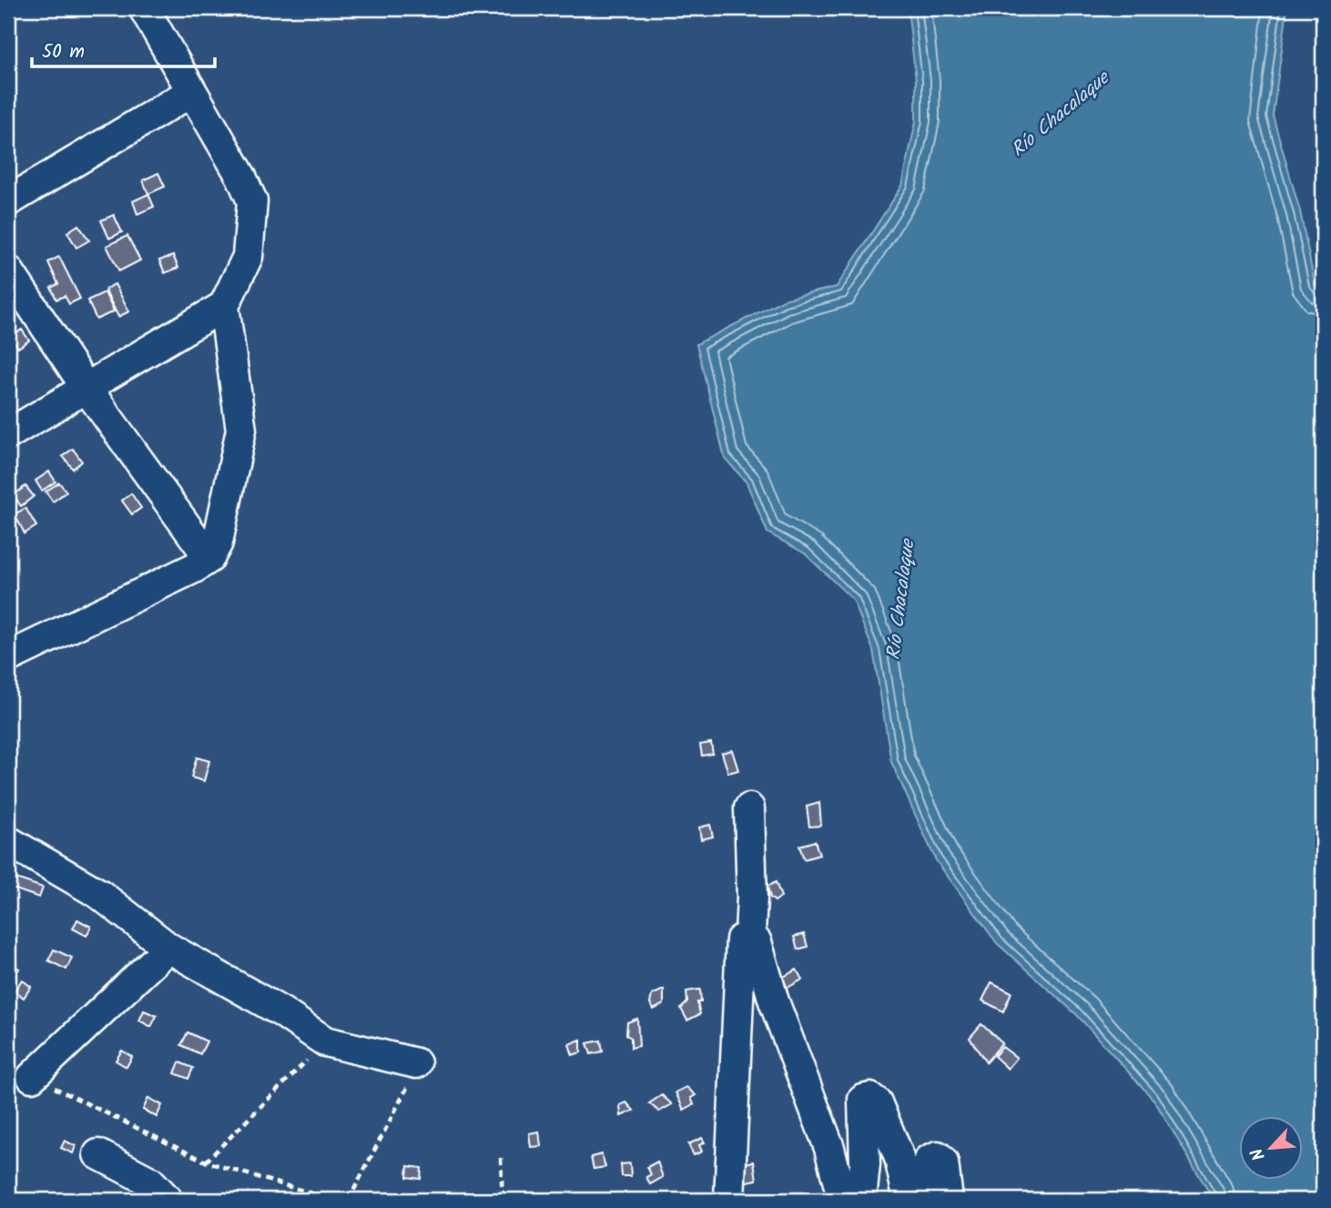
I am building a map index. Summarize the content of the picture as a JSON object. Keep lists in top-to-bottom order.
{
  "water": ["Río Chacalaque"],
  "scale_bar": "50 m",
  "north": "bottom left"
}
